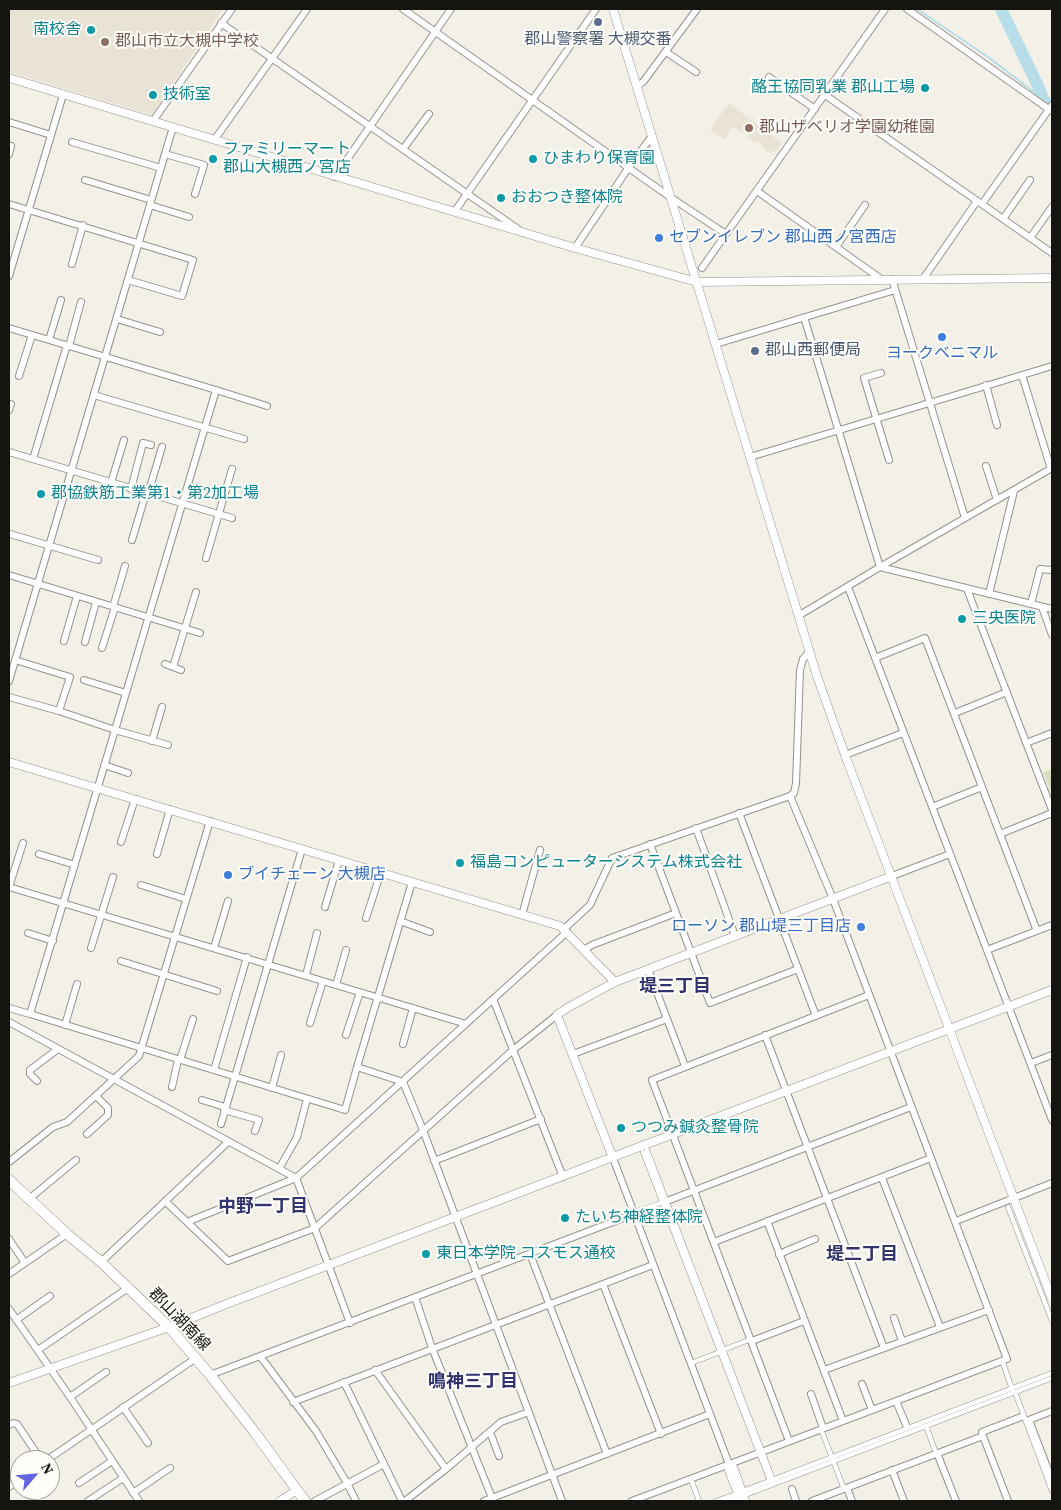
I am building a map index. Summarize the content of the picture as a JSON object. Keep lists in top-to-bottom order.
{
  "streets": {
    "main road": ["郡山湖南線"]
  },
  "districts": [
    "堤三丁目",
    "中野一丁目",
    "堤二丁目",
    "鳴神三丁目"
  ],
  "places": [
    "郡山警察署 大槻交番",
    "南校舎",
    "郡山市立大槻中学校",
    "酪王協同乳業 郡山工場",
    "技術室",
    "郡山ザベリオ学園幼稚園",
    "ファミリーマート 郡山大槻西ノ宮店",
    "ひまわり保育園",
    "おおつき整体院",
    "セブンイレブン 郡山西ノ宮西店",
    "ヨークベニマル",
    "郡山西郵便局",
    "郡協鉄筋工業第1・第2加工場",
    "三央医院",
    "福島コンピューターシステム株式会社",
    "ブイチェーン 大槻店",
    "ローソン 郡山堤三丁目店",
    "つつみ鍼灸整骨院",
    "たいち神経整体院",
    "東日本学院 コスモス通校"
  ],
  "north": "top right"
}
